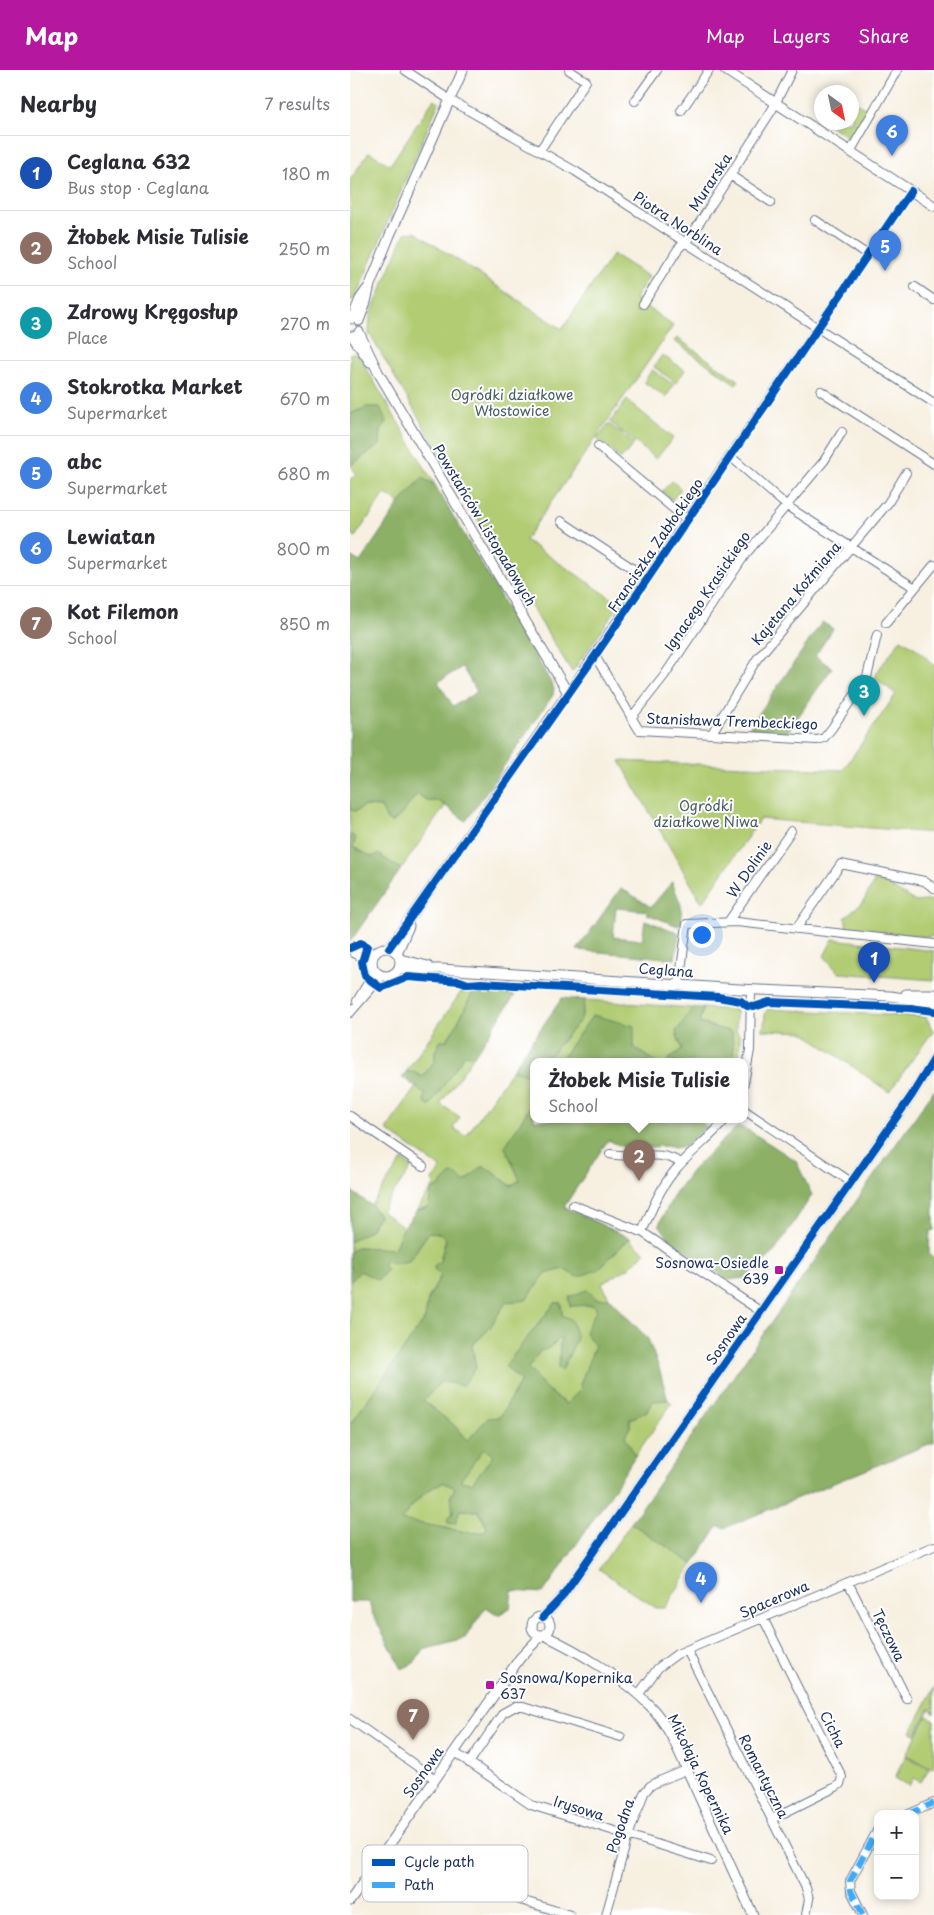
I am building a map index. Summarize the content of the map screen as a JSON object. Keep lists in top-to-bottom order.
{
  "streets": {
    "street": [
      "Murarska",
      "Piotra Norblina",
      "Powstańców Listopadowych",
      "Franciszka Zabłockiego",
      "Ignacego Krasickiego",
      "Kajetana Koźmiana",
      "Stanisława Trembeckiego",
      "W Dolinie",
      "Ceglana",
      "Sosnowa",
      "Spacerowa",
      "Tęczowa",
      "Cicha",
      "Mikołaja Kopernika",
      "Romantyczna",
      "Irysowa",
      "Pogodna"
    ]
  },
  "crossings": [
    ["Murarska", "Piotra Norblina"],
    ["Piotra Norblina", "Franciszka Zabłockiego"],
    ["Powstańców Listopadowych", "Franciszka Zabłockiego"],
    ["Franciszka Zabłockiego", "Stanisława Trembeckiego"],
    ["Franciszka Zabłockiego", "Ceglana"],
    ["Ignacego Krasickiego", "Stanisława Trembeckiego"],
    ["Kajetana Koźmiana", "Stanisława Trembeckiego"],
    ["Sosnowa", "Mikołaja Kopernika"],
    ["Sosnowa", "Irysowa"],
    ["Spacerowa", "Tęczowa"],
    ["Spacerowa", "Cicha"],
    ["Spacerowa", "Mikołaja Kopernika"],
    ["Spacerowa", "Romantyczna"],
    ["Cicha", "Romantyczna"],
    ["Mikołaja Kopernika", "Pogodna"],
    ["Irysowa", "Pogodna"]
  ],
  "parks": ["Ogródki działkowe Włostowice", "Ogródki działkowe Niwa"],
  "places": {
    "transit": ["Sosnowa-Osiedle 639", "Sosnowa/Kopernika 637"]
  },
  "legend": ["Cycle path", "Path"],
  "north": "bottom right",
  "page": {
    "header": "Map",
    "nav": ["Map", "Layers", "Share"],
    "heading": ["Nearby", "7 results"],
    "pins": [
      "6",
      "5",
      "3",
      "1",
      "2",
      "4",
      "7"
    ],
    "list": [
      {
        "mark": "1",
        "name": "Ceglana 632",
        "note": "Bus stop · Ceglana",
        "value": "180 m"
      },
      {
        "mark": "2",
        "name": "Żłobek Misie Tulisie",
        "note": "School",
        "value": "250 m"
      },
      {
        "mark": "3",
        "name": "Zdrowy Kręgosłup",
        "note": "Place",
        "value": "270 m"
      },
      {
        "mark": "4",
        "name": "Stokrotka Market",
        "note": "Supermarket",
        "value": "670 m"
      },
      {
        "mark": "5",
        "name": "abc",
        "note": "Supermarket",
        "value": "680 m"
      },
      {
        "mark": "6",
        "name": "Lewiatan",
        "note": "Supermarket",
        "value": "800 m"
      },
      {
        "mark": "7",
        "name": "Kot Filemon",
        "note": "School",
        "value": "850 m"
      }
    ],
    "popup": ["Żłobek Misie Tulisie", "School"],
    "map_buttons": ["+", "−"]
  }
}
